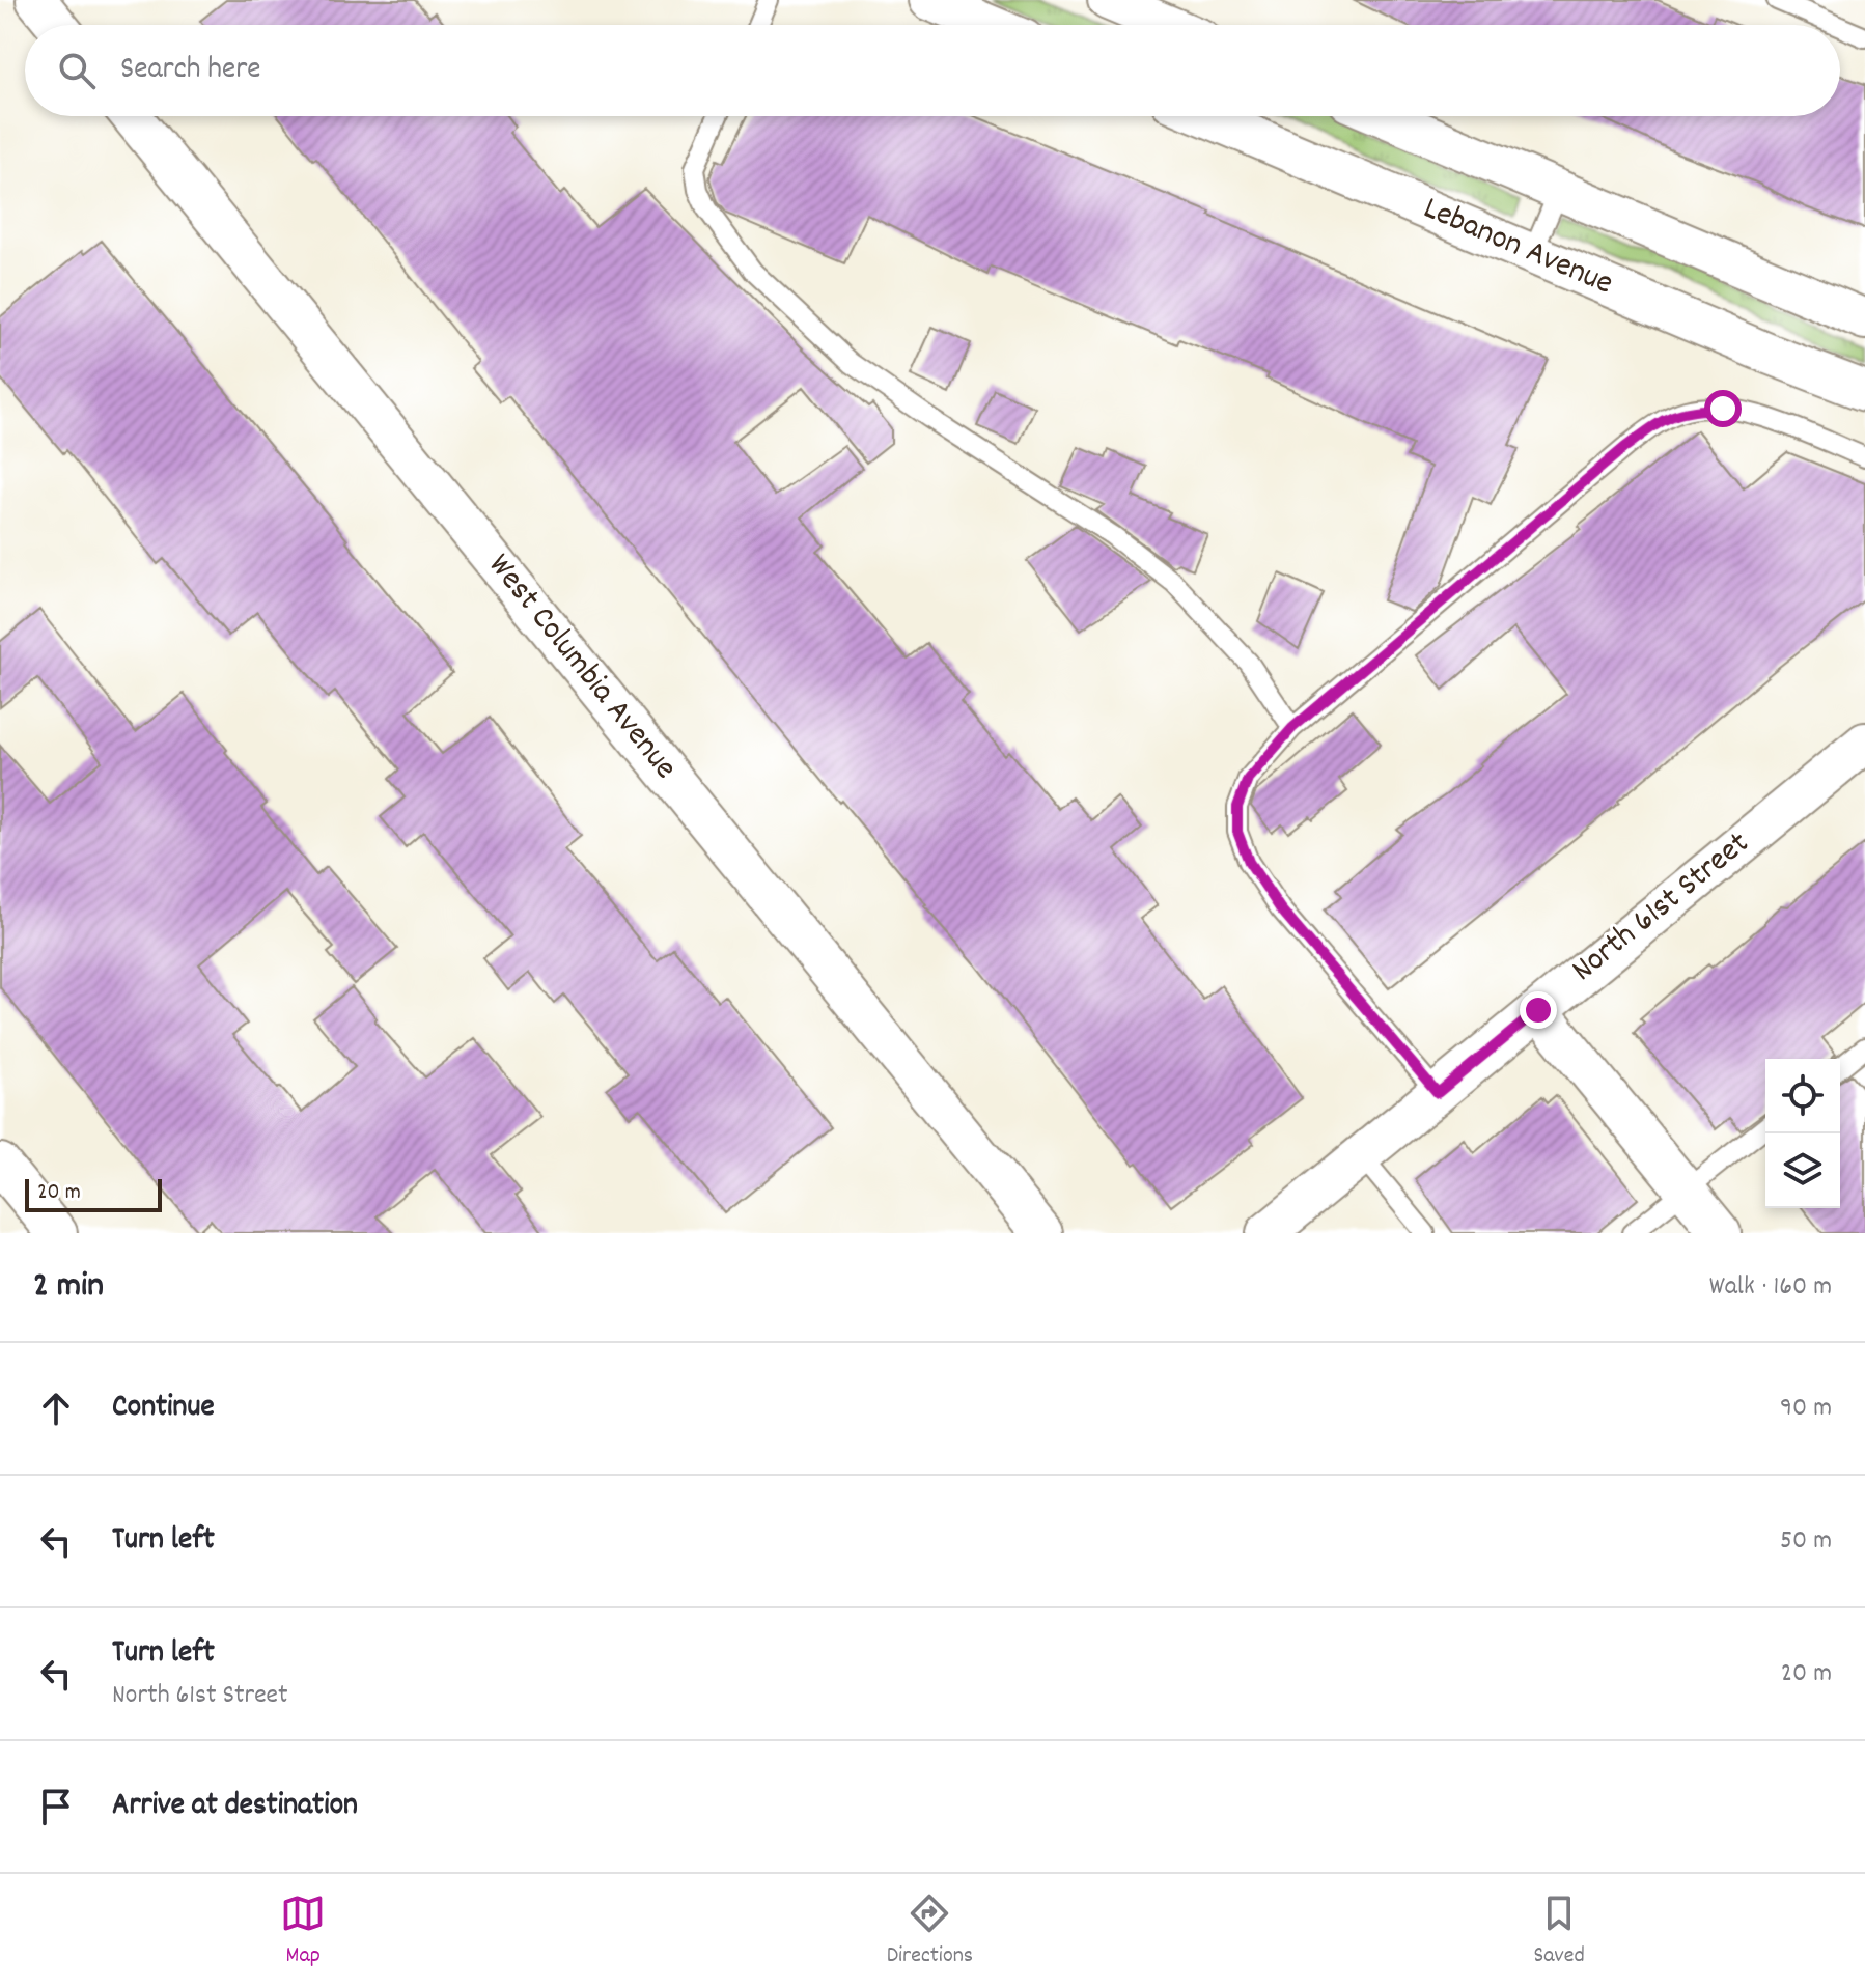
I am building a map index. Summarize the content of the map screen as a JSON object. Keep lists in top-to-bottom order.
{
  "streets": {
    "street": ["Lebanon Avenue", "West Columbia Avenue", "North 61st Street"]
  },
  "scale_bar": "20 m",
  "page": {
    "search": "Search here",
    "scale": "20 m",
    "heading": ["2 min", "Walk · 160 m"],
    "list": [
      ["Continue", "90 m"],
      ["Turn left", "50 m"],
      ["Turn left", "North 61st Street", "20 m"],
      "Arrive at destination"
    ],
    "nav": ["Map", "Directions", "Saved"]
  }
}
